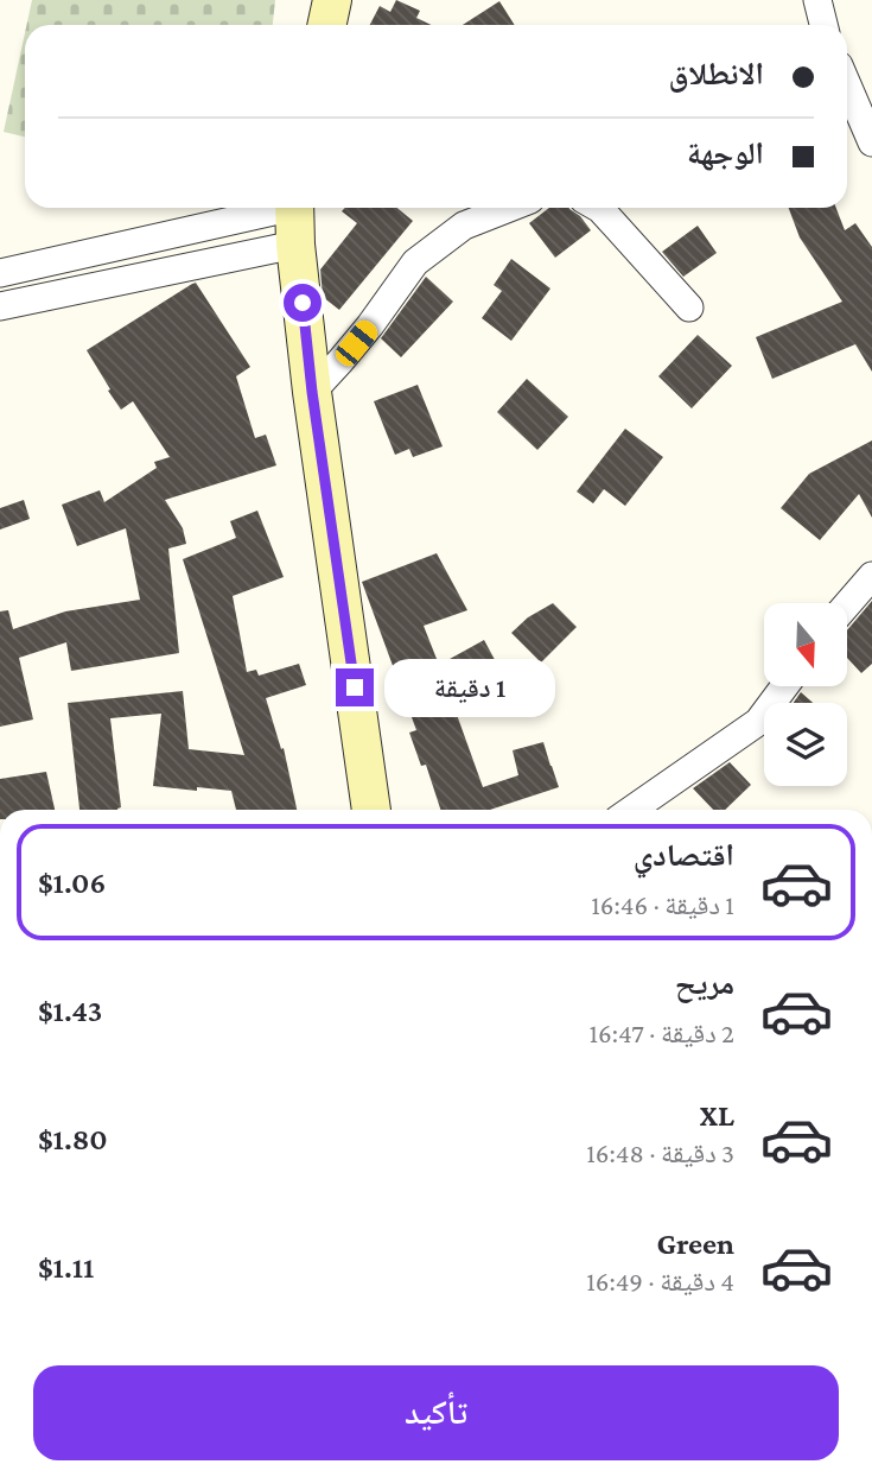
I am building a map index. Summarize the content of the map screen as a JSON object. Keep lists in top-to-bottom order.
{
  "north": "bottom",
  "page": {
    "banner": ["الانطلاق", "الوجهة"],
    "bubble": "1 دقيقة",
    "list": [
      {
        "name": "اقتصادي",
        "note": "1 دقيقة · 16:46",
        "value": "$1.06"
      },
      {
        "name": "مريح",
        "note": "2 دقيقة · 16:47",
        "value": "$1.43"
      },
      {
        "name": "XL",
        "note": "3 دقيقة · 16:48",
        "value": "$1.80"
      },
      {
        "name": "Green",
        "note": "4 دقيقة · 16:49",
        "value": "$1.11"
      }
    ],
    "buttons": "تأكيد"
  }
}
